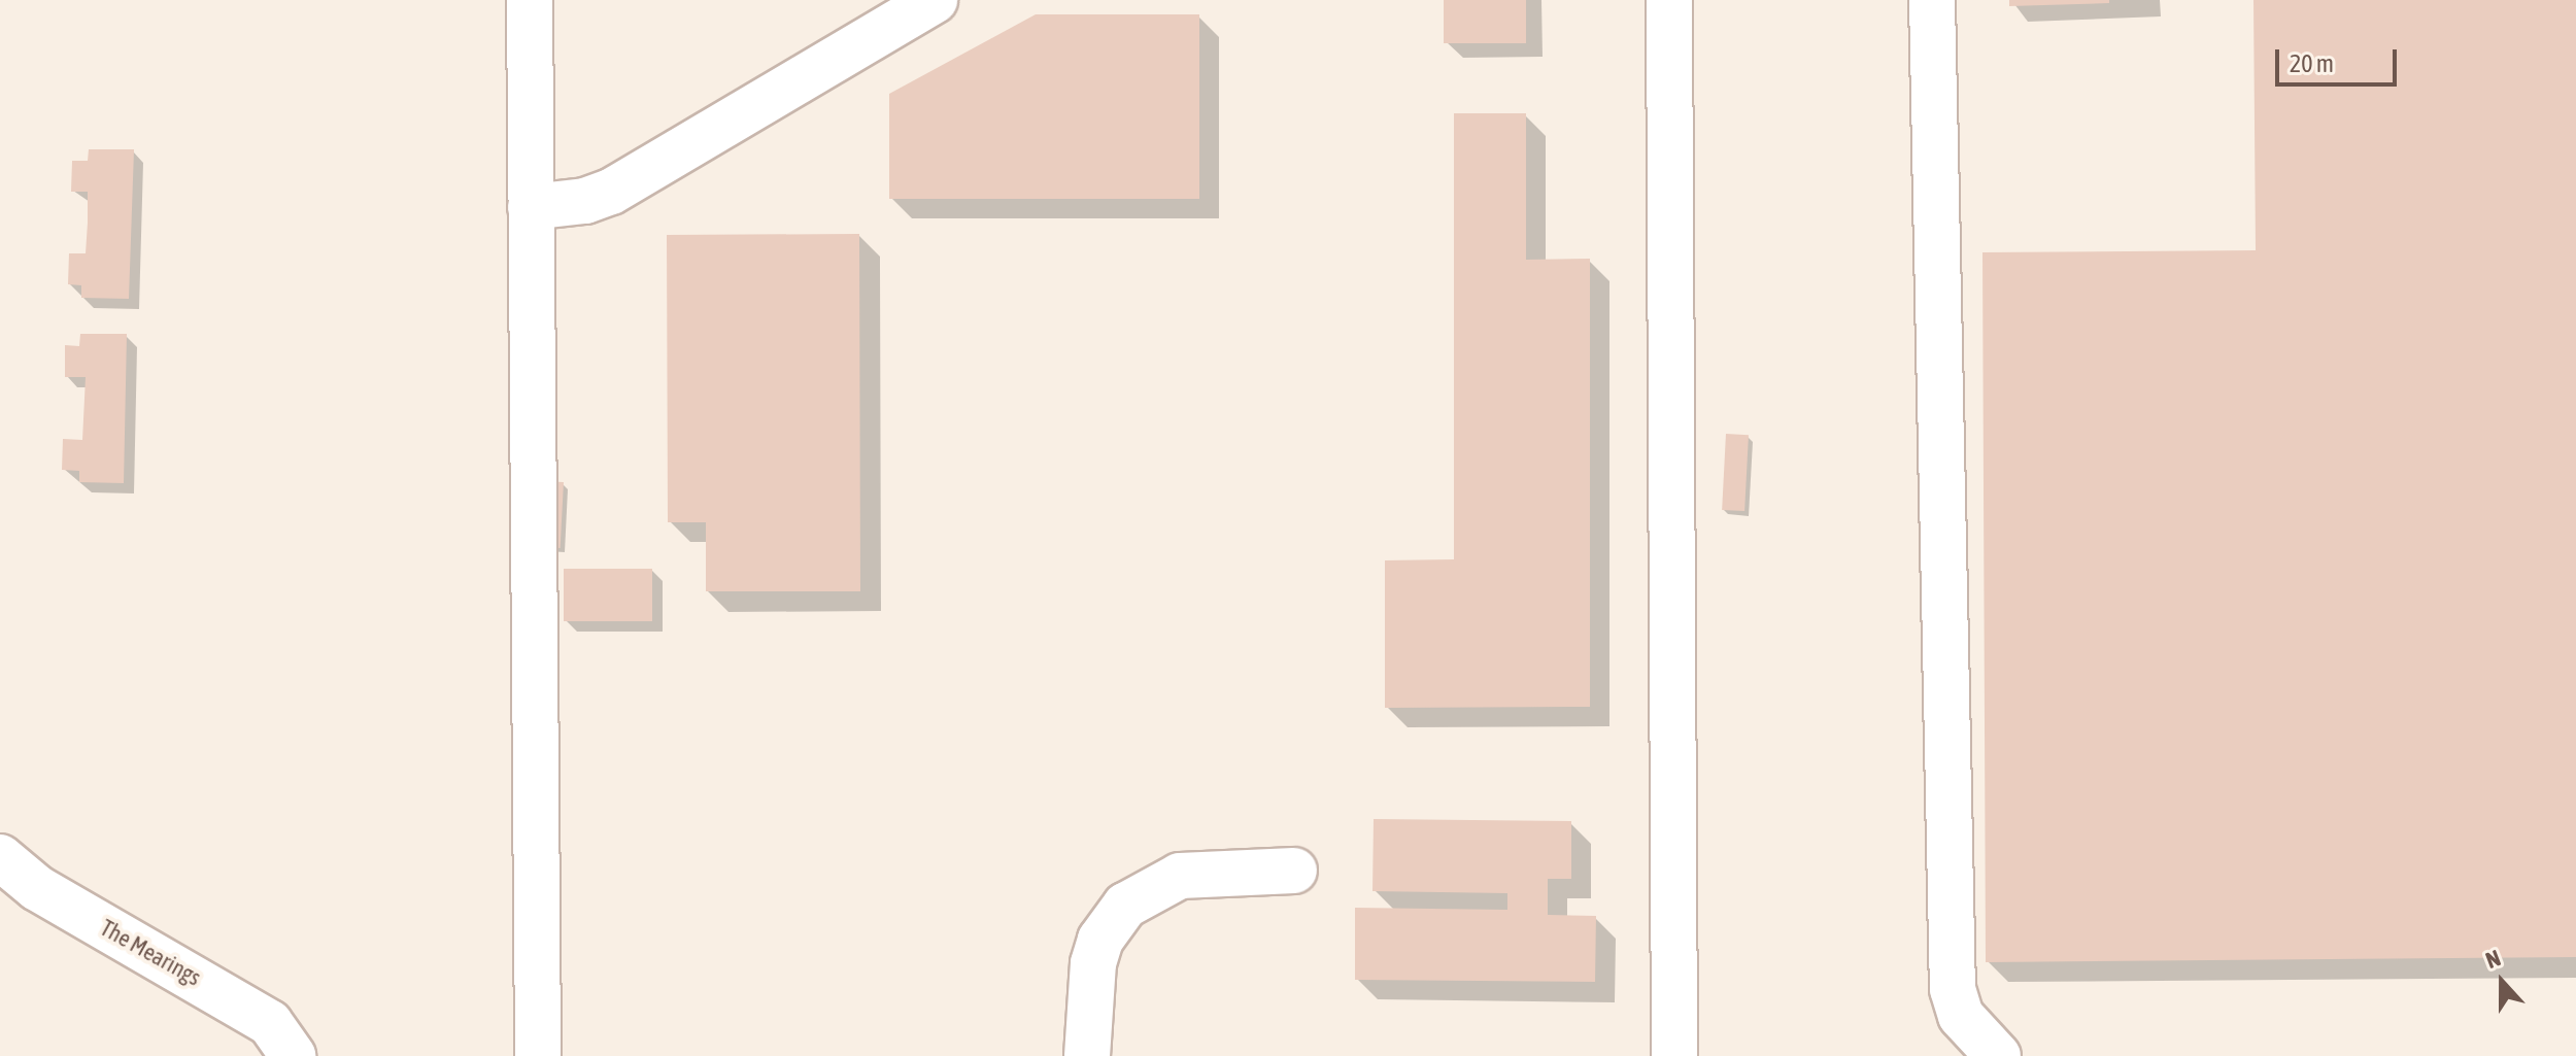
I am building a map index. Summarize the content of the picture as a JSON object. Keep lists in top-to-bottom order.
{
  "streets": {
    "street": ["The Mearings"]
  },
  "scale_bar": "20 m",
  "north": "top"
}
